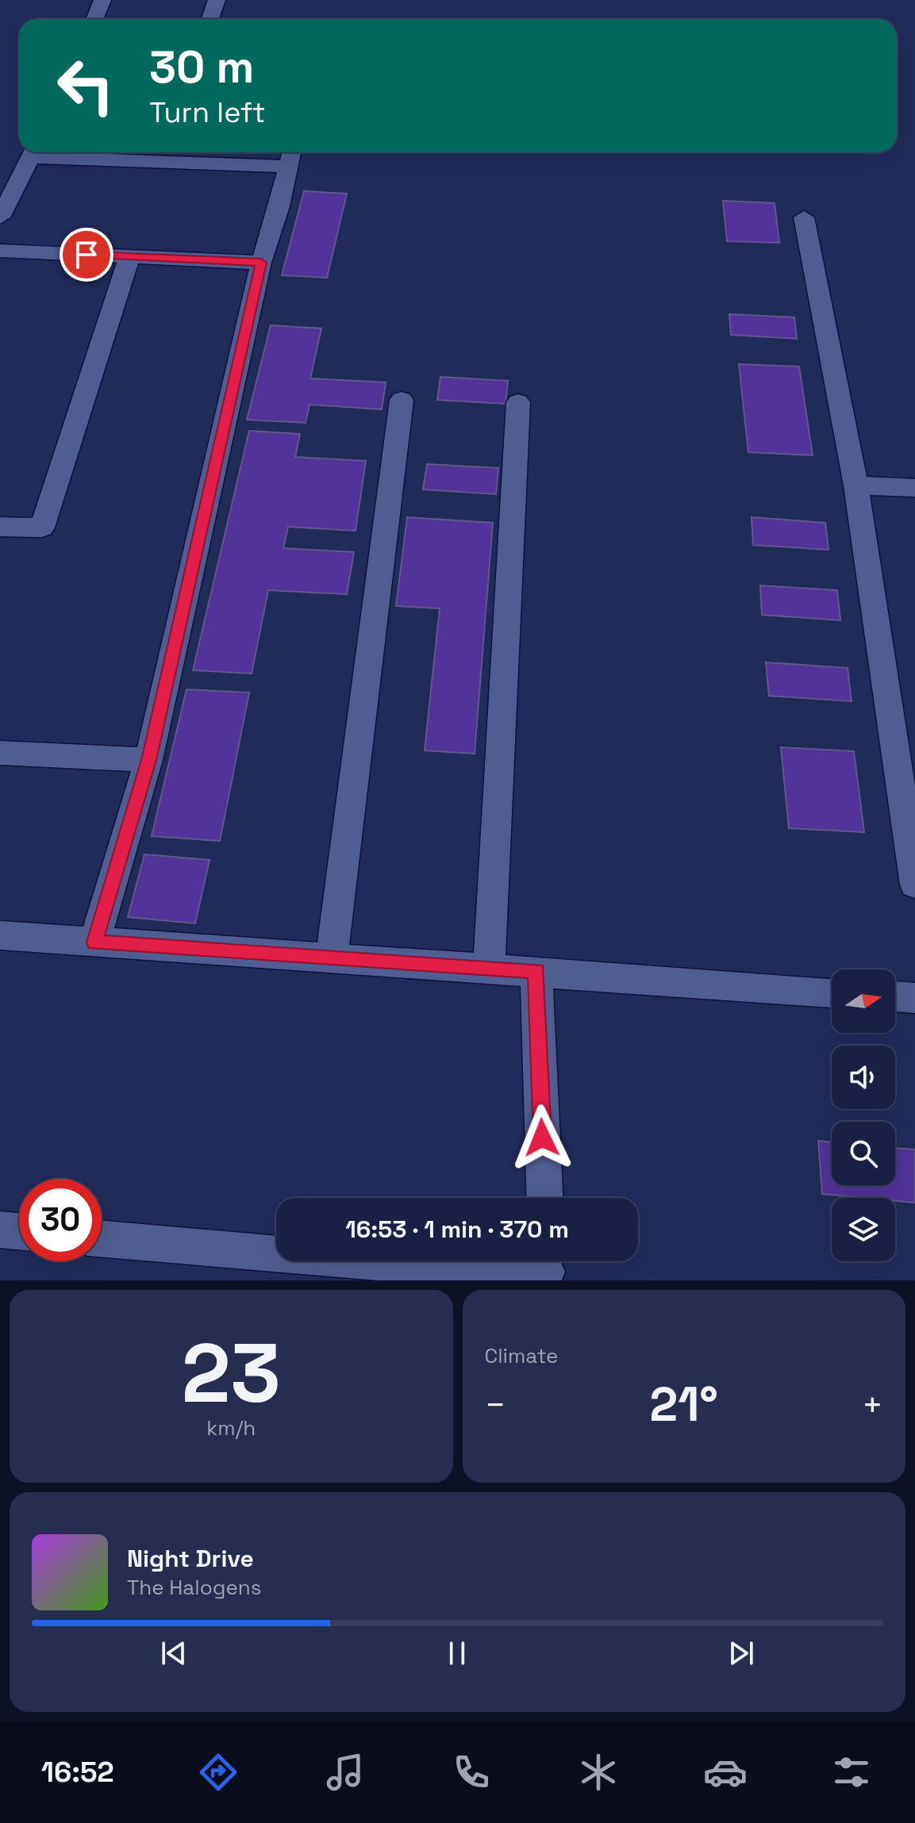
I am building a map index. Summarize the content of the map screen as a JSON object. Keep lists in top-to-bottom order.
{
  "north": "right",
  "page": {
    "turn": ["30 m", "Turn left"],
    "limit": "30",
    "trip": "16:53 · 1 min · 370 m",
    "tile": [
      ["23", "km/h"],
      "Climate"
    ],
    "heat": ["−", "21°", "+"],
    "song": ["Night Drive", "The Halogens"],
    "tabs": "16:52"
  }
}
